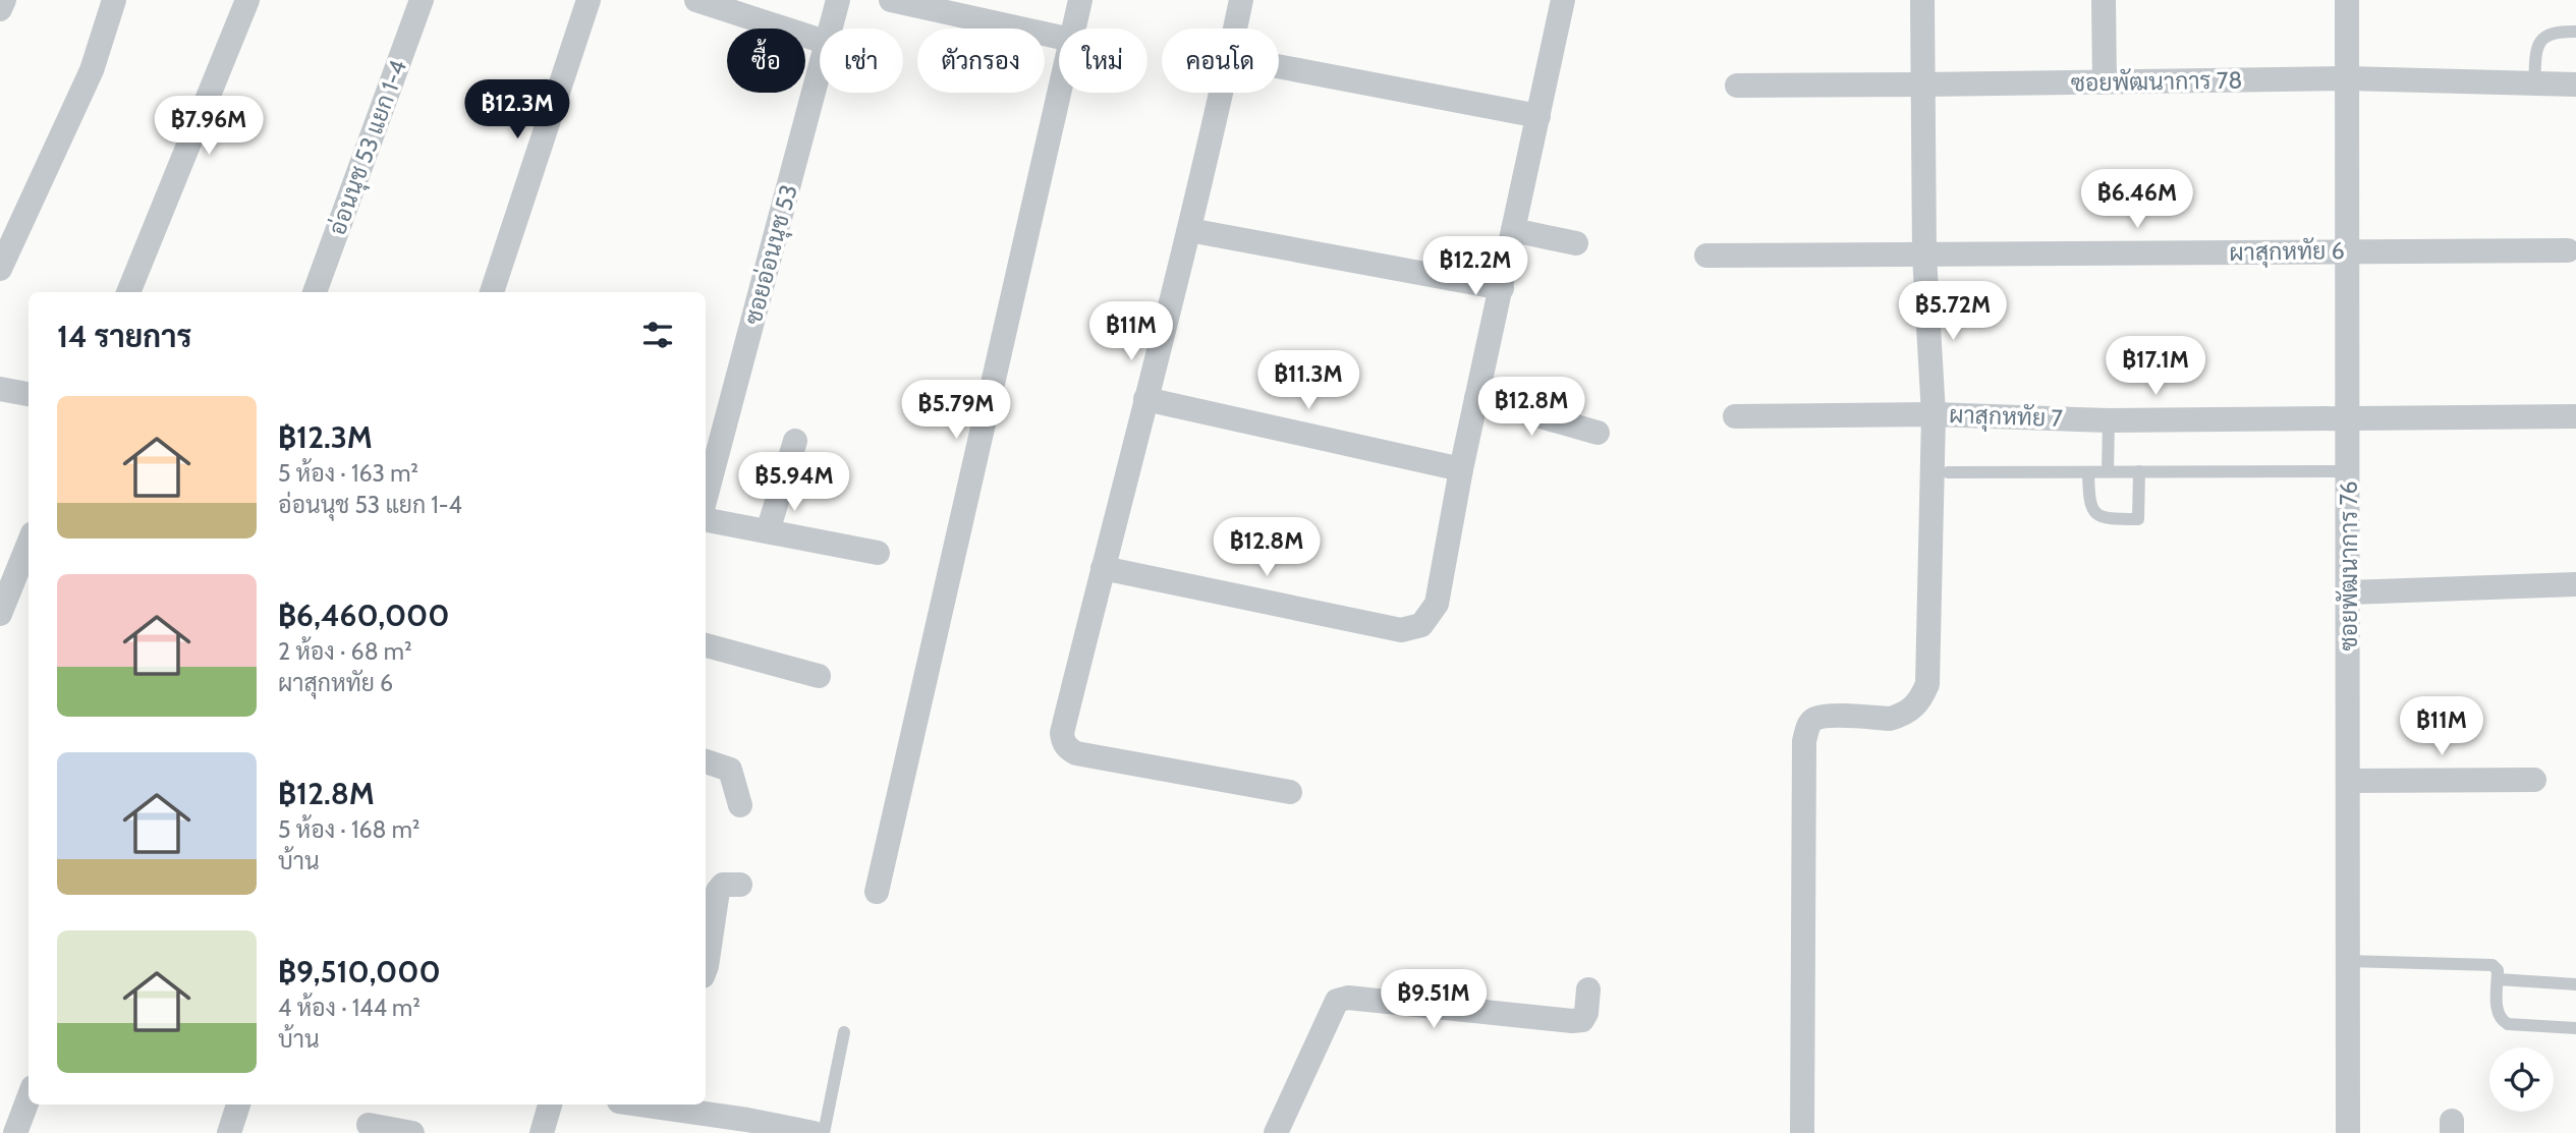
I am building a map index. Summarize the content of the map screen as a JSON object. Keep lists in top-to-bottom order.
{
  "streets": {
    "street": [
      "ซอยพัฒนาการ 78",
      "อ่อนนุช 53 แยก 1-4",
      "ผาสุกหทัย 6",
      "ซอยอ่อนนุช 53",
      "ผาสุกหทัย 7",
      "ซอยพัฒนาการ 76"
    ]
  },
  "crossings": [
    ["ซอยพัฒนาการ 78", "ซอยพัฒนาการ 76"],
    ["ผาสุกหทัย 6", "ซอยพัฒนาการ 76"],
    ["ผาสุกหทัย 7", "ซอยพัฒนาการ 76"]
  ],
  "page": {
    "chip": [
      "ซื้อ",
      "เช่า",
      "ตัวกรอง",
      "ใหม่",
      "คอนโด"
    ],
    "price": [
      "฿12.3M",
      "฿7.96M",
      "฿6.46M",
      "฿12.2M",
      "฿5.72M",
      "฿11M",
      "฿17.1M",
      "฿11.3M",
      "฿12.8M",
      "฿5.79M",
      "฿5.94M",
      "฿12.8M",
      "฿11M",
      "฿9.51M"
    ],
    "heading": "14 รายการ",
    "list": [
      {
        "name": "฿12.3M",
        "note": "5 ห้อง · 163 m² · อ่อนนุช 53 แยก 1-4"
      },
      {
        "name": "฿6,460,000",
        "note": "2 ห้อง · 68 m² · ผาสุกหทัย 6"
      },
      {
        "name": "฿12.8M",
        "note": "5 ห้อง · 168 m² · บ้าน"
      },
      {
        "name": "฿9,510,000",
        "note": "4 ห้อง · 144 m² · บ้าน"
      }
    ]
  }
}
